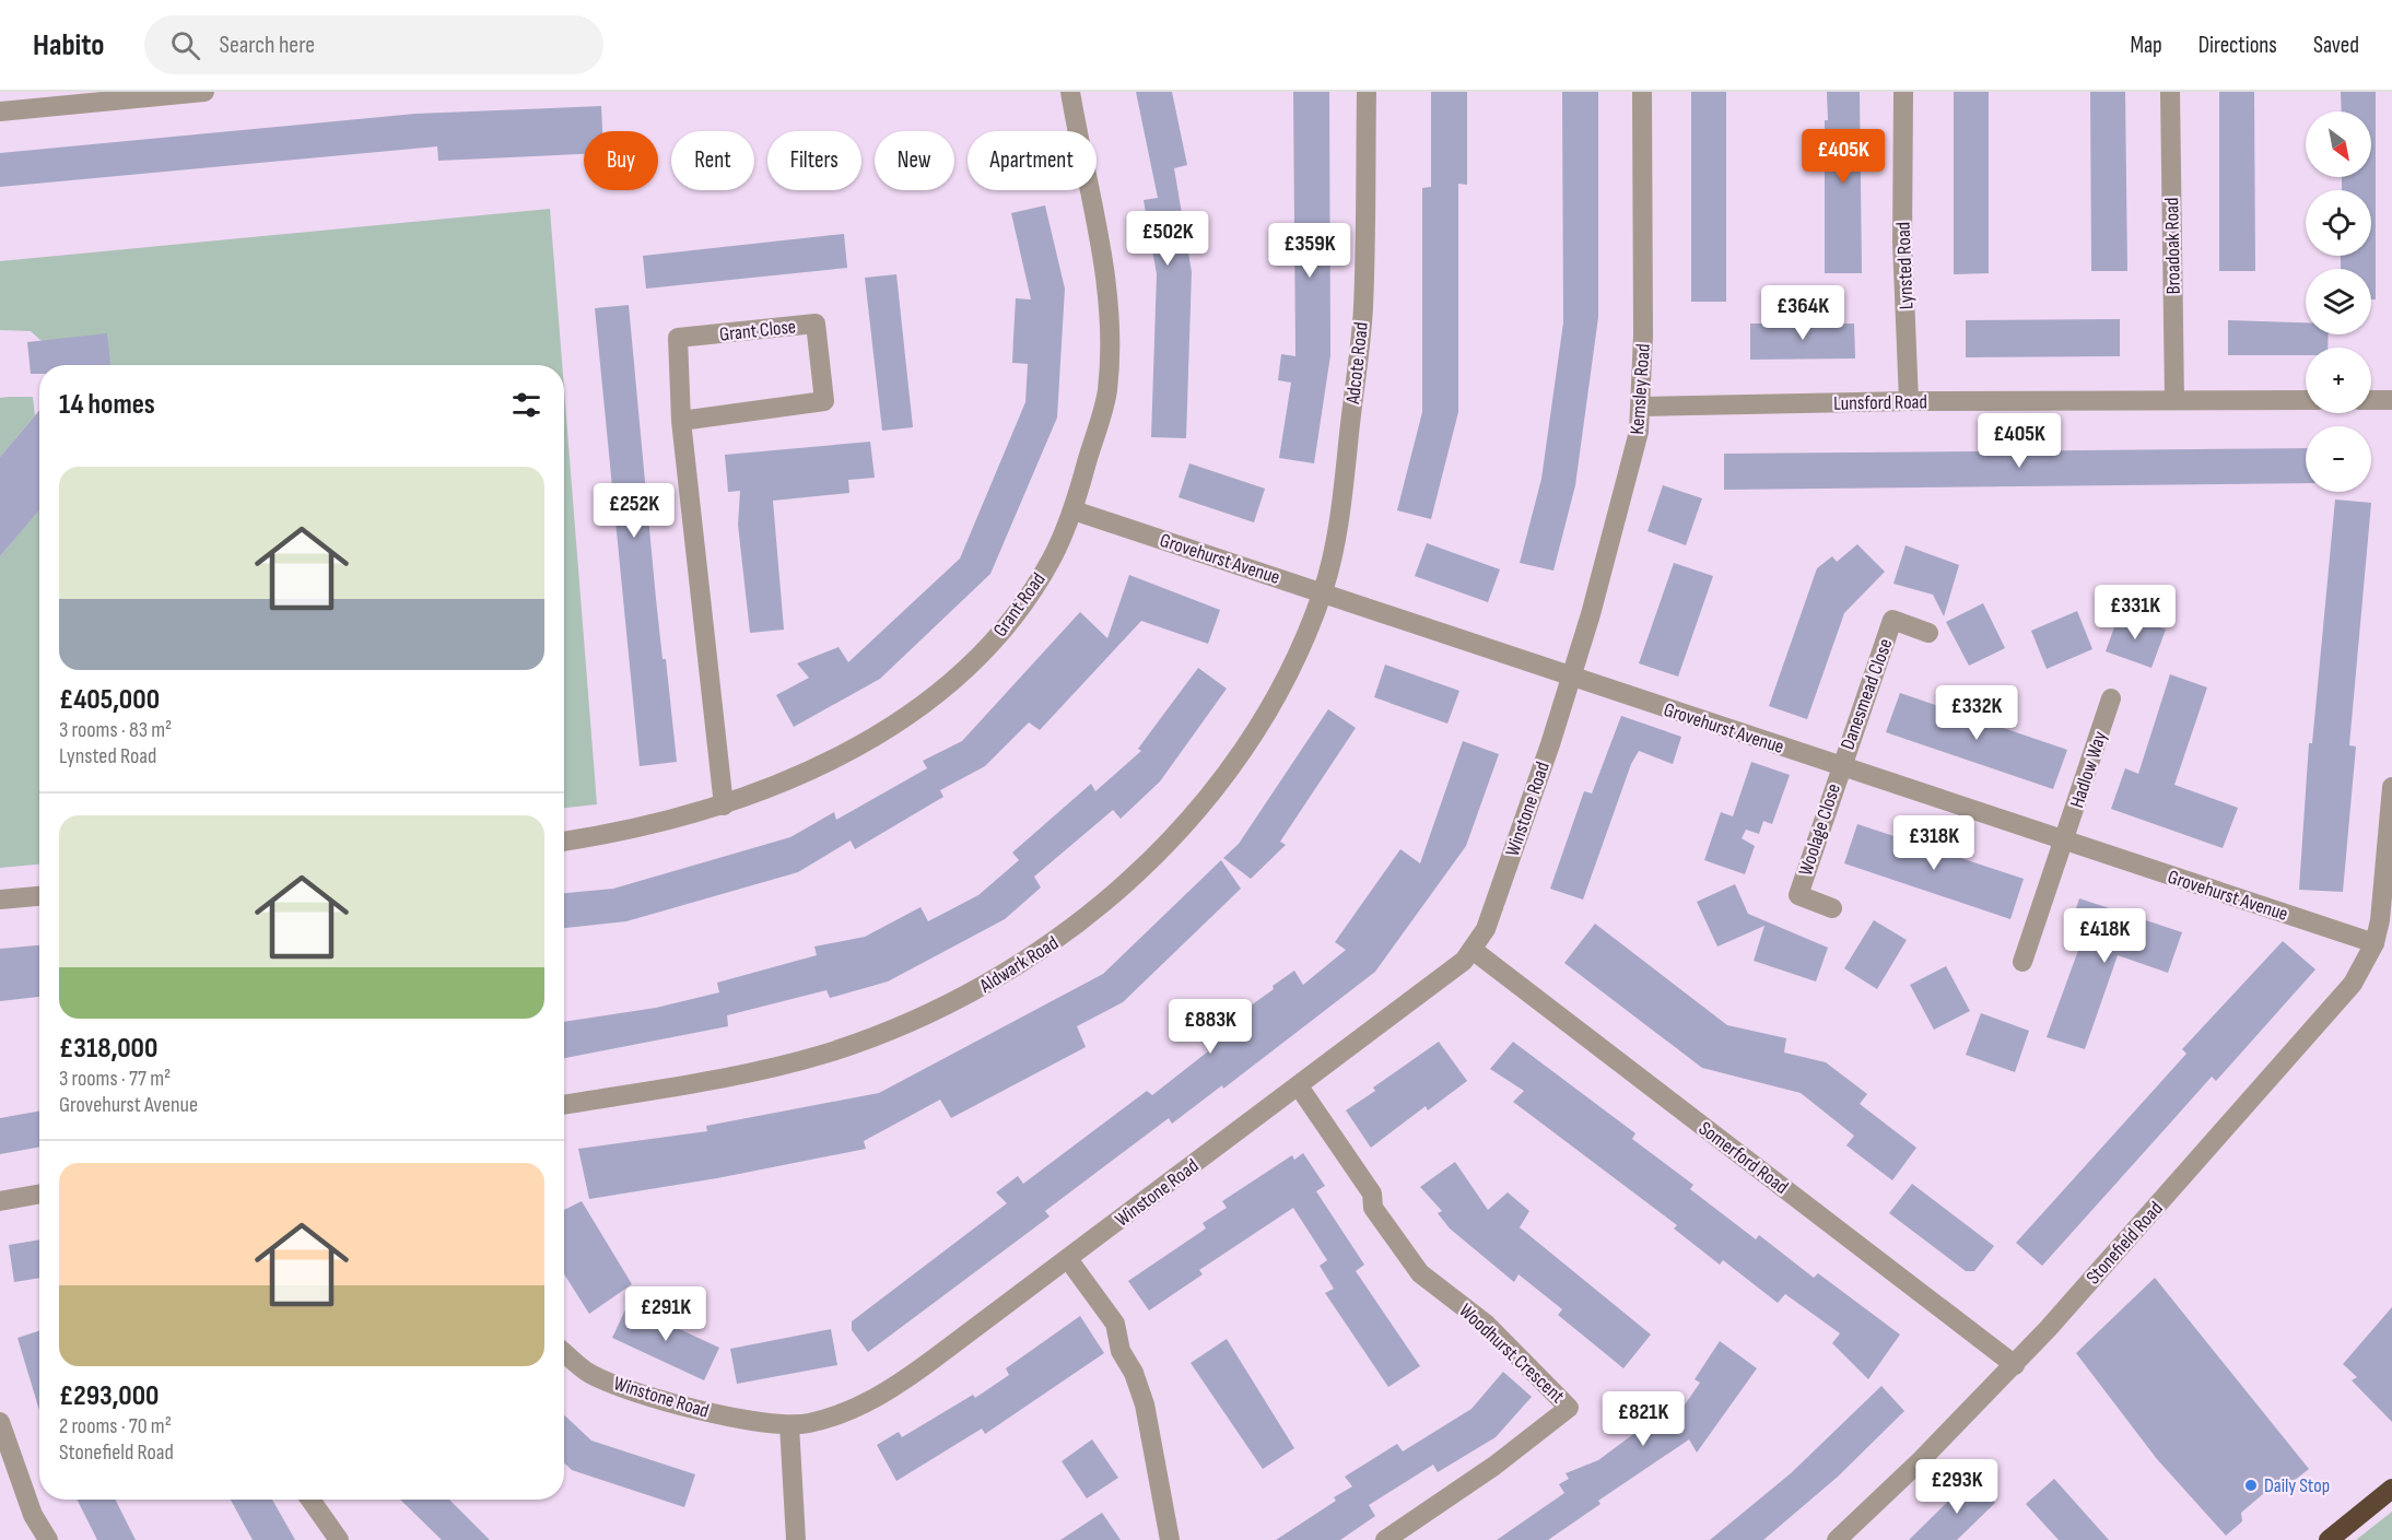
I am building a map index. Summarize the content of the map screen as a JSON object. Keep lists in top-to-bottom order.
{
  "streets": {
    "street": [
      "Broadoak Road",
      "Lynsted Road",
      "Grant Close",
      "Adcote Road",
      "Kemsley Road",
      "Lunsford Road",
      "Grovehurst Avenue",
      "Grant Road",
      "Danesmead Close",
      "Hadlow Way",
      "Winstone Road",
      "Woolage Close",
      "Aldwark Road",
      "Somerford Road",
      "Stonefield Road",
      "Woodhurst Crescent"
    ]
  },
  "crossings": [
    ["Broadoak Road", "Lunsford Road"],
    ["Lynsted Road", "Lunsford Road"],
    ["Grant Close", "Grant Road"],
    ["Adcote Road", "Grovehurst Avenue"],
    ["Adcote Road", "Aldwark Road"],
    ["Kemsley Road", "Lunsford Road"],
    ["Kemsley Road", "Grovehurst Avenue"],
    ["Kemsley Road", "Winstone Road"],
    ["Grovehurst Avenue", "Grant Road"],
    ["Grovehurst Avenue", "Danesmead Close"],
    ["Grovehurst Avenue", "Hadlow Way"],
    ["Grovehurst Avenue", "Winstone Road"],
    ["Grovehurst Avenue", "Woolage Close"],
    ["Grovehurst Avenue", "Aldwark Road"],
    ["Grovehurst Avenue", "Stonefield Road"],
    ["Danesmead Close", "Woolage Close"],
    ["Winstone Road", "Somerford Road"],
    ["Winstone Road", "Woodhurst Crescent"],
    ["Somerford Road", "Stonefield Road"]
  ],
  "places": ["Daily Stop"],
  "north": "bottom right",
  "page": {
    "header": "Habito",
    "search": "Search here",
    "nav": ["Map", "Directions", "Saved"],
    "map_buttons": ["+", "−"],
    "price": [
      "£405K",
      "£502K",
      "£359K",
      "£364K",
      "£405K",
      "£252K",
      "£331K",
      "£332K",
      "£318K",
      "£418K",
      "£883K",
      "£291K",
      "£821K",
      "£293K"
    ],
    "chip": [
      "Buy",
      "Rent",
      "Filters",
      "New",
      "Apartment"
    ],
    "heading": "14 homes",
    "list": [
      {
        "name": "£405,000",
        "note": "3 rooms · 83 m² · Lynsted Road"
      },
      {
        "name": "£318,000",
        "note": "3 rooms · 77 m² · Grovehurst Avenue"
      },
      {
        "name": "£293,000",
        "note": "2 rooms · 70 m² · Stonefield Road"
      }
    ]
  }
}
